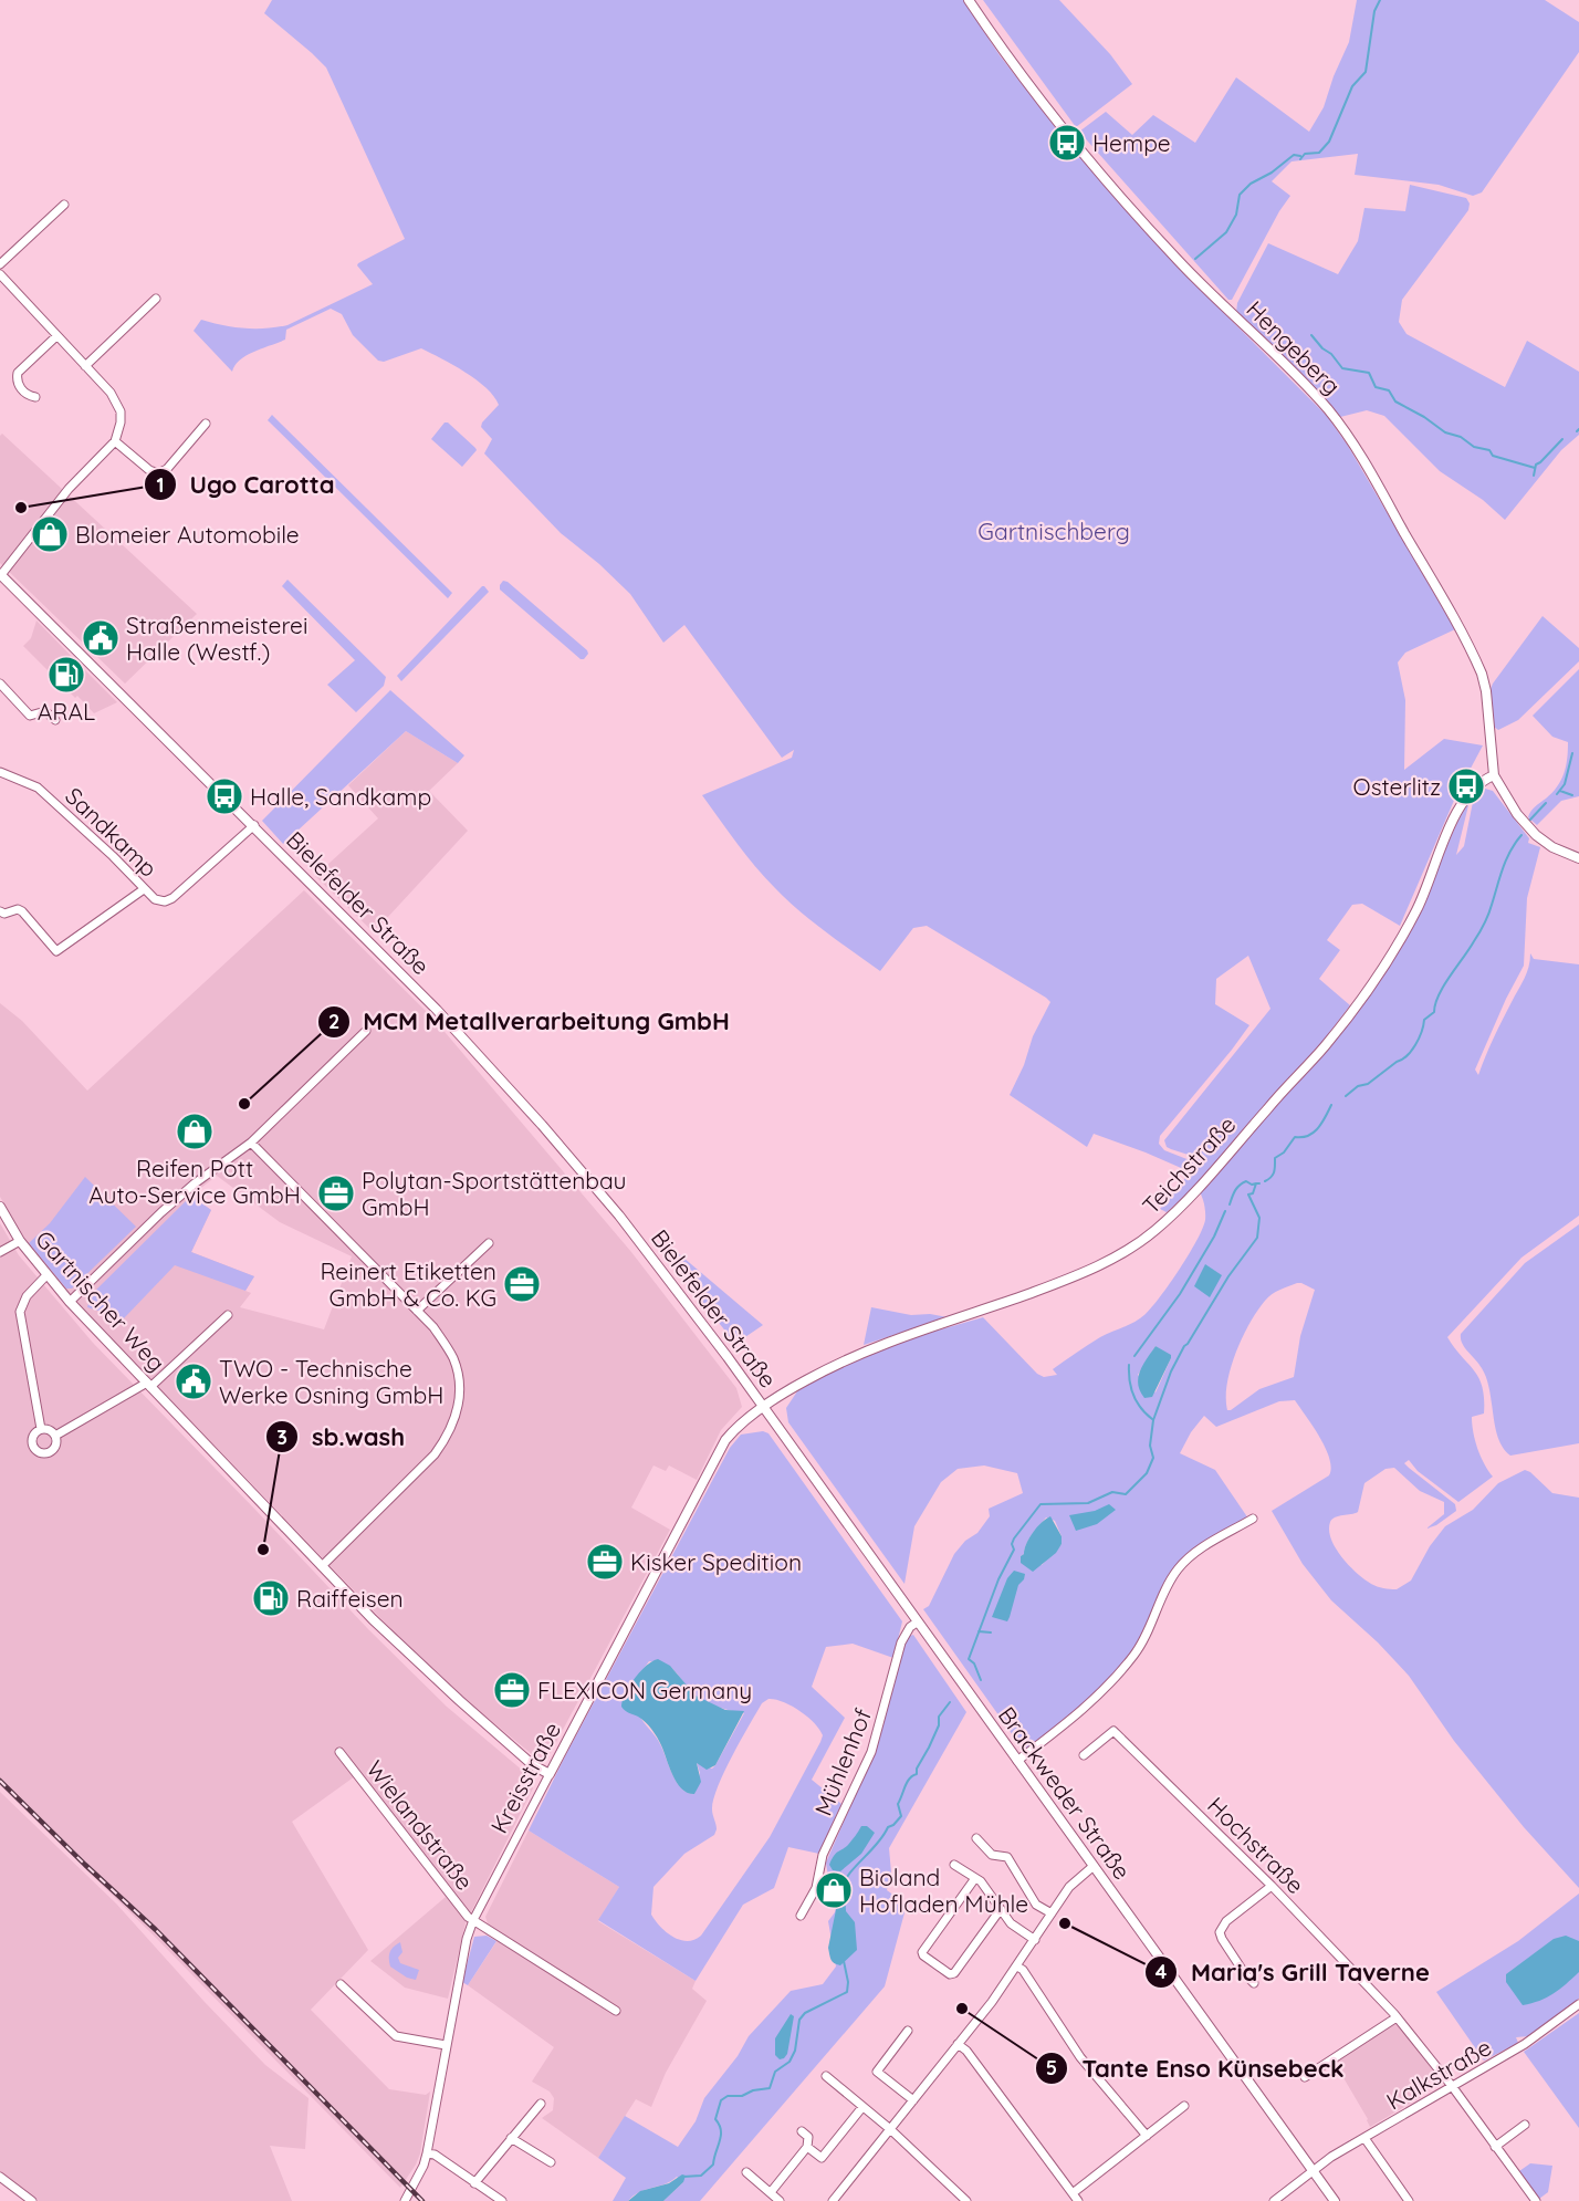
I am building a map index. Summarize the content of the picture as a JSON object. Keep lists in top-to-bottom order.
{
  "streets": {
    "street": [
      "Hengeberg",
      "Sandkamp",
      "Bielefelder Straße",
      "Teichstraße",
      "Gartnischer Weg",
      "Mühlenhof",
      "Kreisstraße",
      "Brackweder Straße",
      "Wielandstraße",
      "Hochstraße",
      "Kalkstraße"
    ]
  },
  "crossings": [
    ["Hengeberg", "Teichstraße"],
    ["Sandkamp", "Bielefelder Straße"],
    ["Bielefelder Straße", "Teichstraße"],
    ["Bielefelder Straße", "Kreisstraße"],
    ["Bielefelder Straße", "Brackweder Straße"],
    ["Teichstraße", "Kreisstraße"],
    ["Teichstraße", "Brackweder Straße"],
    ["Gartnischer Weg", "Kreisstraße"],
    ["Mühlenhof", "Brackweder Straße"],
    ["Kreisstraße", "Brackweder Straße"],
    ["Kreisstraße", "Wielandstraße"],
    ["Brackweder Straße", "Kalkstraße"],
    ["Hochstraße", "Kalkstraße"]
  ],
  "parks": ["Gartnischberg"],
  "places": {
    "bus stop": ["Hempe", "Osterlitz", "Halle, Sandkamp"],
    "other": [
      "Ugo Carotta",
      "MCM Metallverarbeitung GmbH",
      "sb.wash",
      "Maria's Grill Taverne",
      "Tante Enso Künsebeck"
    ],
    "shop": ["Blomeier Automobile", "Reifen Pott Auto-Service GmbH", "Bioland Hofladen Mühle"],
    "public building": ["Straßenmeisterei Halle (Westf.)", "TWO - Technische Werke Osning GmbH"],
    "fuel station": ["ARAL", "Raiffeisen"],
    "office": [
      "Polytan-Sportstättenbau GmbH",
      "Reinert Etiketten GmbH & Co. KG",
      "Kisker Spedition",
      "FLEXICON Germany"
    ]
  }
}
